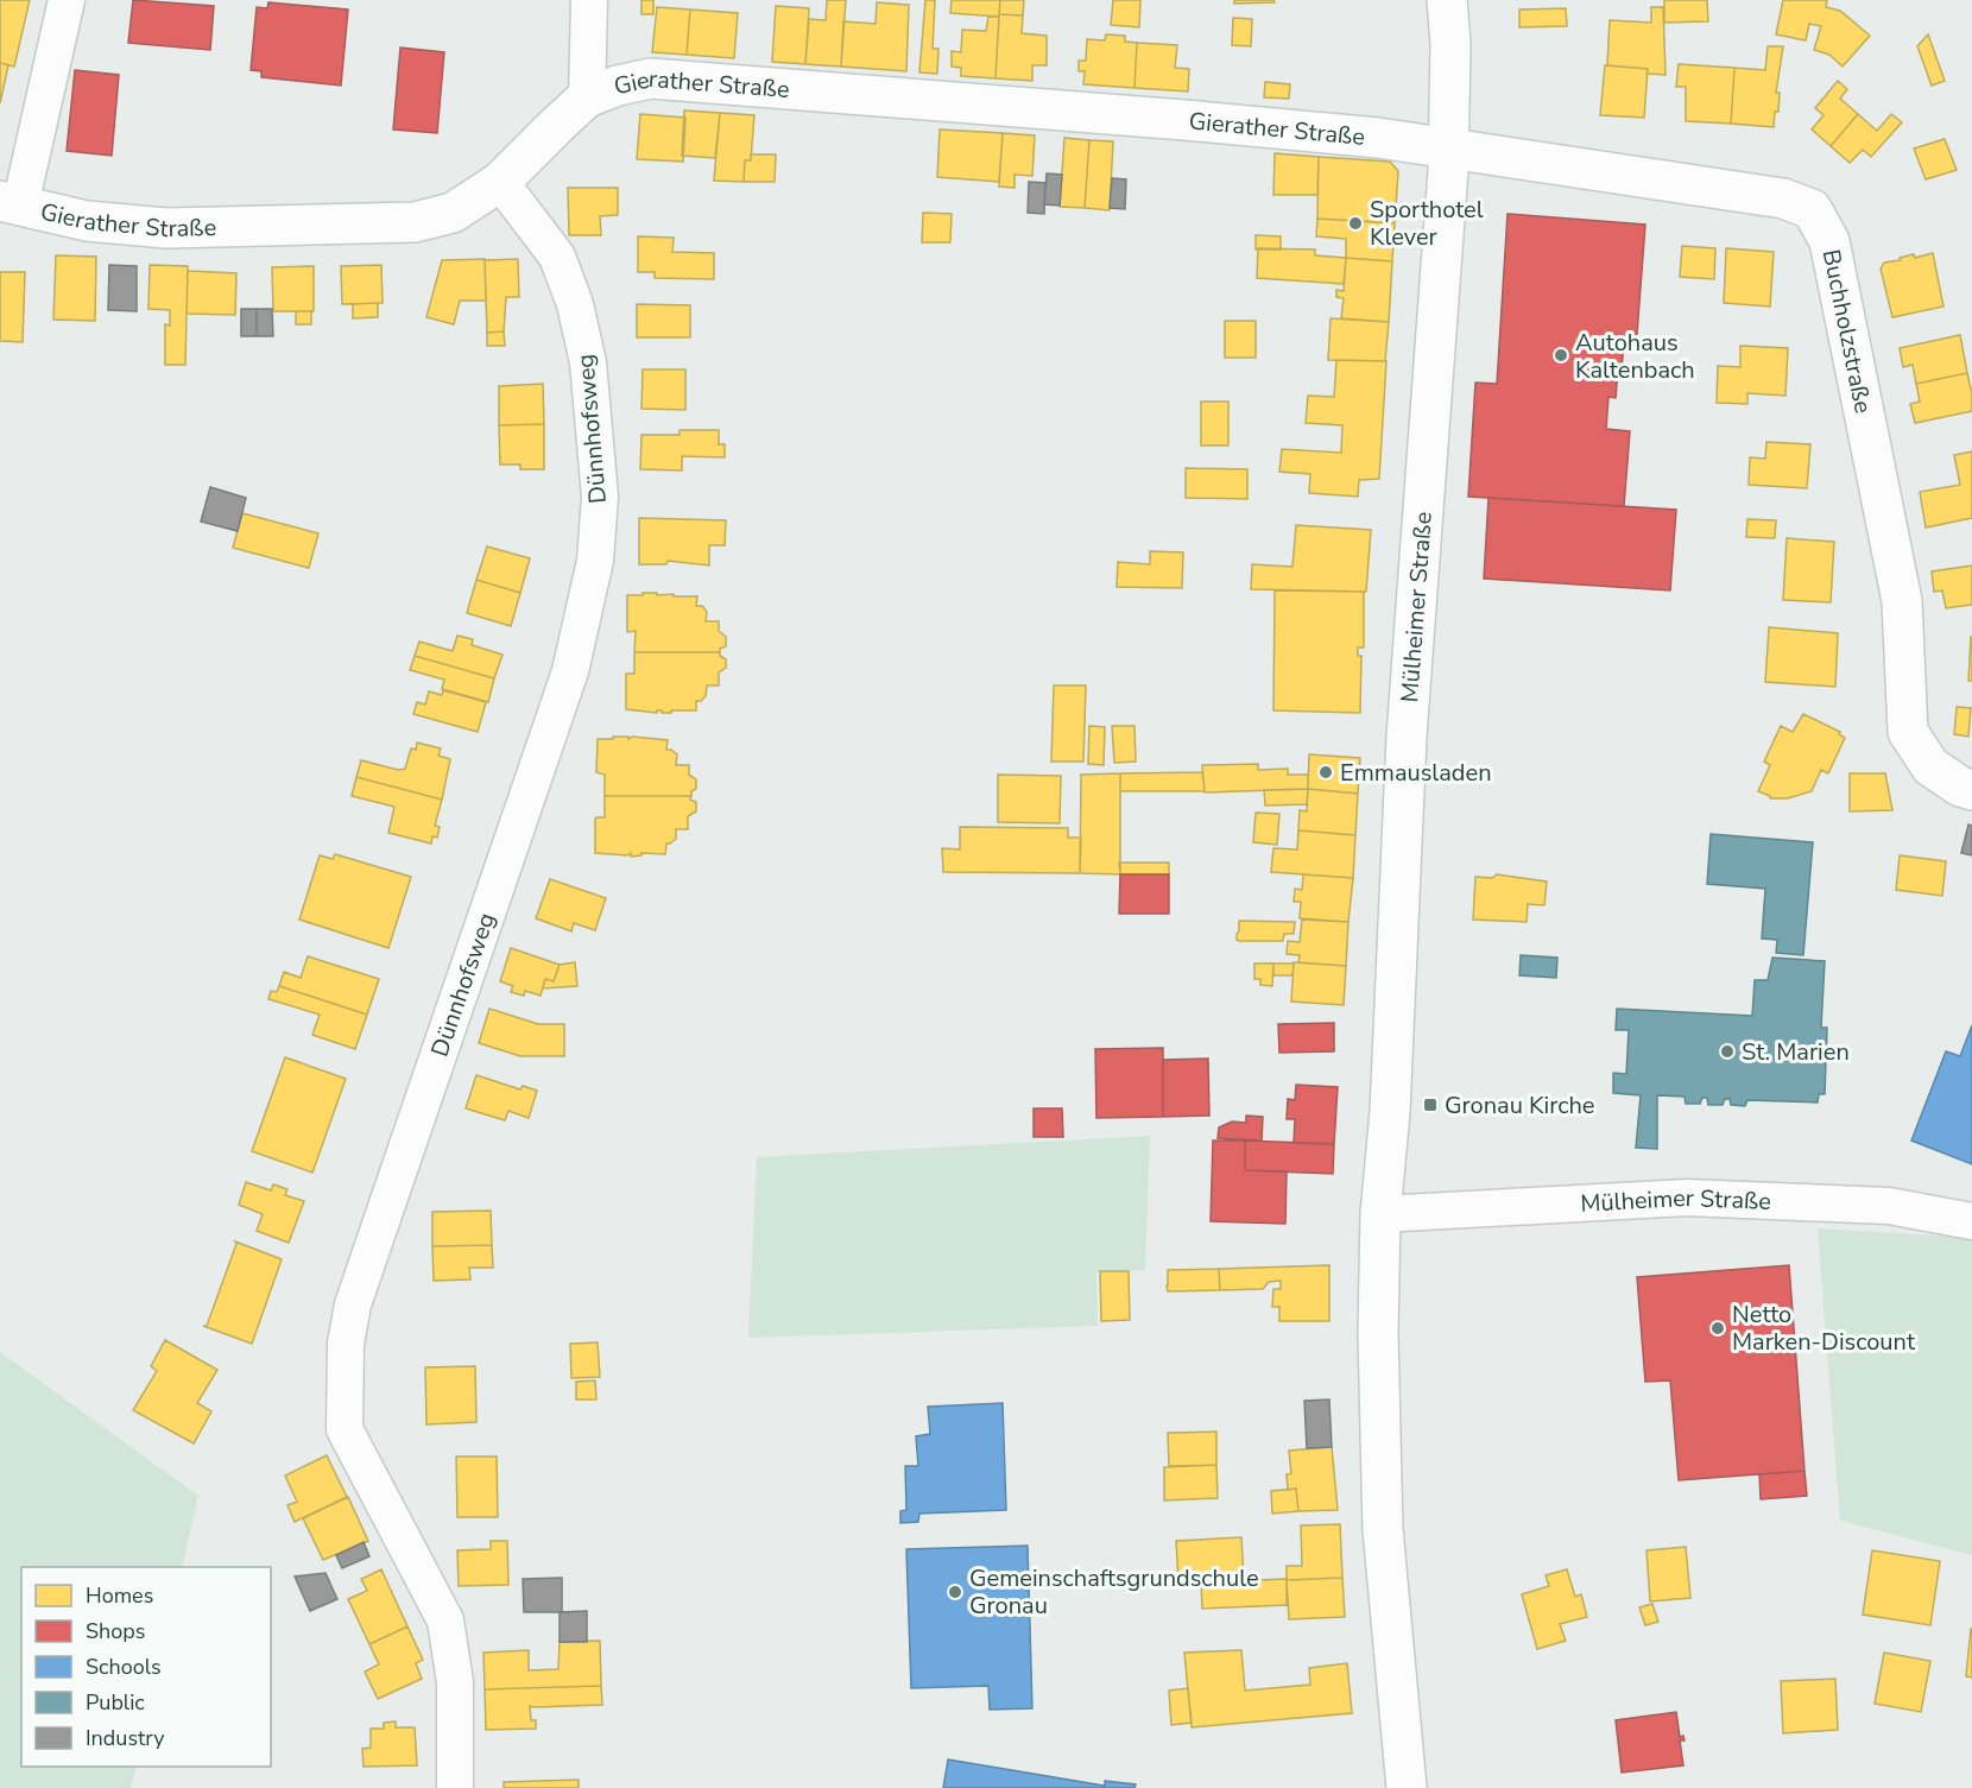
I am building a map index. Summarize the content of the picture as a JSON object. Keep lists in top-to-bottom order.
{
  "streets": {
    "street": [
      "Gierather Straße",
      "Buchholzstraße",
      "Dünnhofsweg",
      "Mülheimer Straße"
    ]
  },
  "crossings": [
    ["Gierather Straße", "Buchholzstraße"],
    ["Gierather Straße", "Dünnhofsweg"],
    ["Gierather Straße", "Mülheimer Straße"],
    ["Buchholzstraße", "Mülheimer Straße"]
  ],
  "places": {
    "other": [
      "Sporthotel Klever",
      "Autohaus Kaltenbach",
      "Emmausladen",
      "St. Marien",
      "Netto Marken-Discount",
      "Gemeinschaftsgrundschule Gronau"
    ],
    "transit": ["Gronau Kirche"]
  },
  "legend": [
    "Homes",
    "Shops",
    "Schools",
    "Public",
    "Industry"
  ]
}
